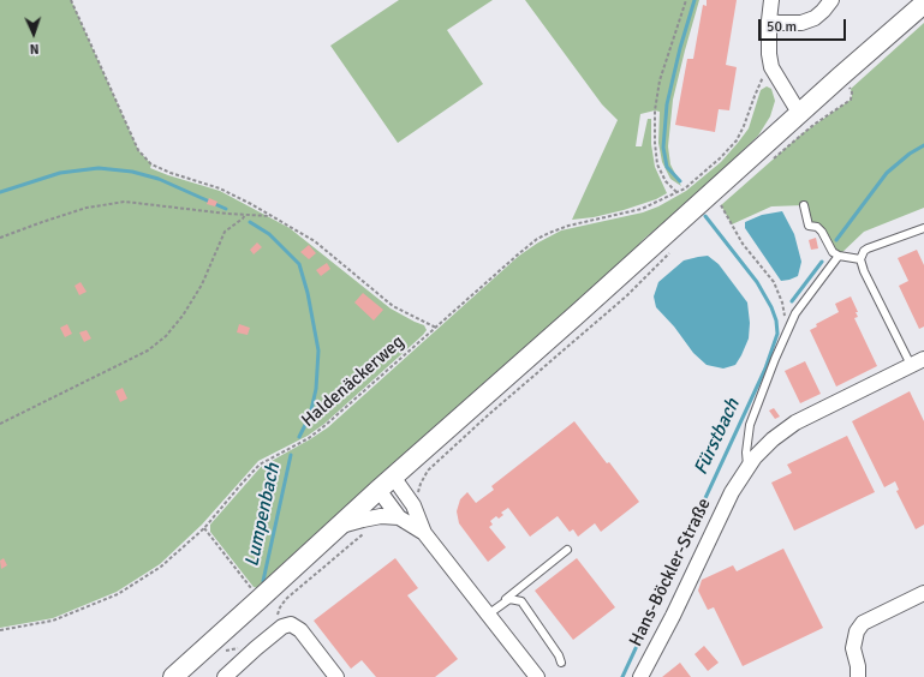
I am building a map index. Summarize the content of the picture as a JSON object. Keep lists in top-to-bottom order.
{
  "streets": {
    "street": ["Hans-Böckler-Straße"],
    "path": ["Haldenäckerweg"]
  },
  "water": ["Fürstbach", "Lumpenbach"],
  "scale_bar": "50 m",
  "north": "bottom"
}
